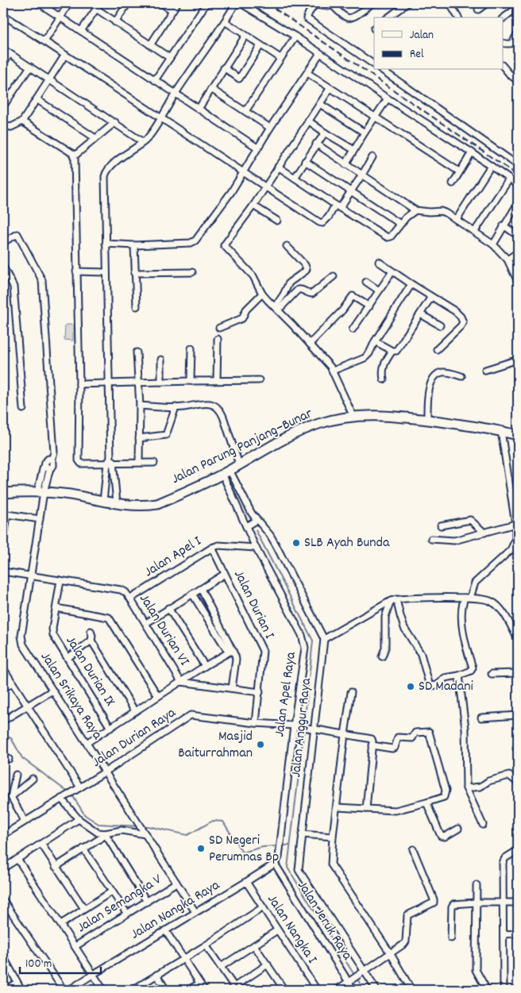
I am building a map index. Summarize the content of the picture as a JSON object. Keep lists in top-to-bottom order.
{
  "streets": {
    "main road": ["Jalan Parung Panjang–Bunar"],
    "street": [
      "Jalan Apel I",
      "Jalan Durian I",
      "Jalan Durian VI",
      "Jalan Durian IX",
      "Jalan Apel Raya",
      "Jalan Srikaya Raya",
      "Jalan Anggur Raya",
      "Jalan Durian Raya",
      "Jalan Semangka V",
      "Jalan Nangka Raya",
      "Jalan Jeruk Raya",
      "Jalan Nangka I"
    ]
  },
  "crossings": [
    ["Jalan Parung Panjang–Bunar", "Jalan Apel Raya"],
    ["Jalan Parung Panjang–Bunar", "Jalan Srikaya Raya"],
    ["Jalan Apel I", "Jalan Durian I"],
    ["Jalan Apel I", "Jalan Durian VI"],
    ["Jalan Apel I", "Jalan Apel Raya"],
    ["Jalan Durian I", "Jalan Durian Raya"],
    ["Jalan Durian VI", "Jalan Durian IX"],
    ["Jalan Durian VI", "Jalan Srikaya Raya"],
    ["Jalan Apel Raya", "Jalan Durian Raya"],
    ["Jalan Apel Raya", "Jalan Nangka Raya"],
    ["Jalan Apel Raya", "Jalan Jeruk Raya"],
    ["Jalan Srikaya Raya", "Jalan Durian Raya"],
    ["Jalan Anggur Raya", "Jalan Durian Raya"],
    ["Jalan Nangka Raya", "Jalan Jeruk Raya"],
    ["Jalan Nangka Raya", "Jalan Nangka I"]
  ],
  "places": [
    "SLB Ayah Bunda",
    "SD Madani",
    "Masjid Baiturrahman",
    "SD Negeri Perumnas Bp"
  ],
  "legend": ["Jalan", "Rel"],
  "scale_bar": "100 m"
}
